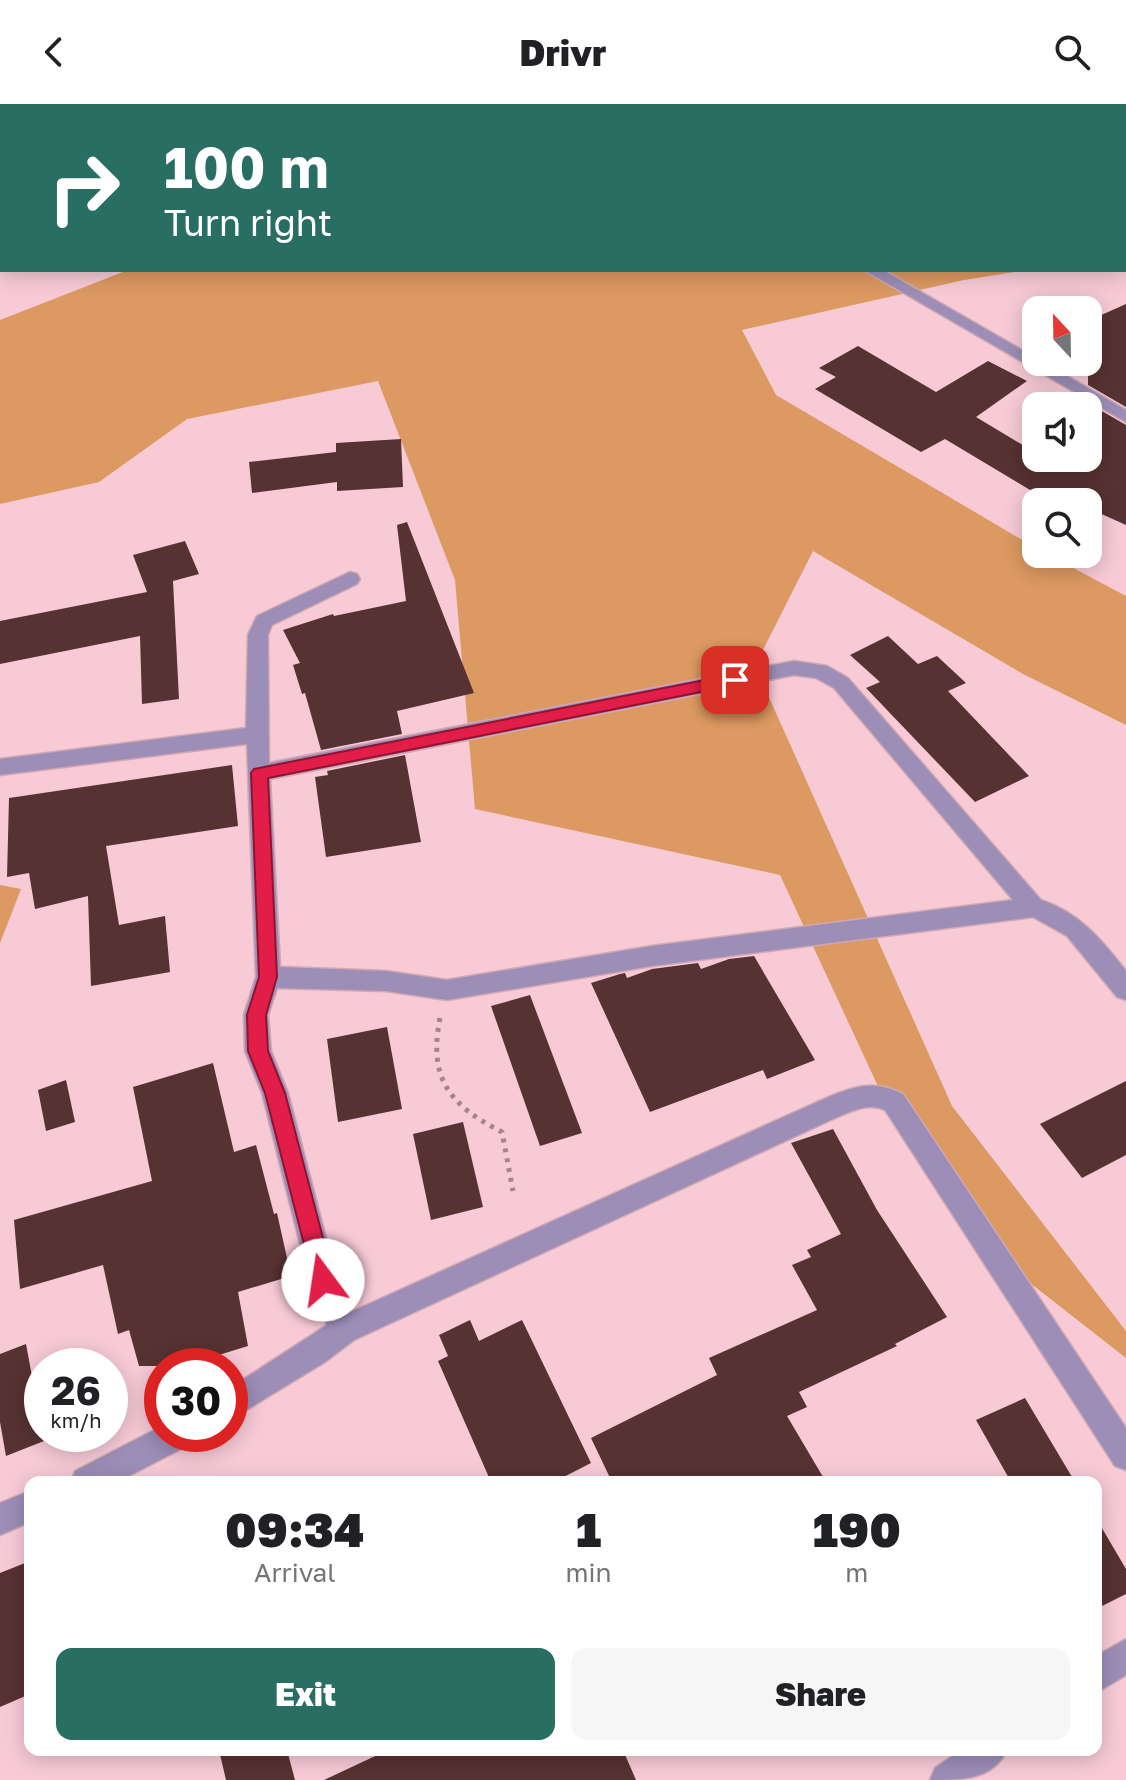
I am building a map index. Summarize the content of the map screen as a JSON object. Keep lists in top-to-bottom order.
{
  "north": "top",
  "page": {
    "header": "Drivr",
    "turn": ["100 m", "Turn right"],
    "speed": "26 km/h",
    "limit": "30",
    "eta": [
      "09:34",
      "Arrival",
      "1",
      "min",
      "190",
      "m"
    ],
    "buttons": ["Exit", "Share"]
  }
}
